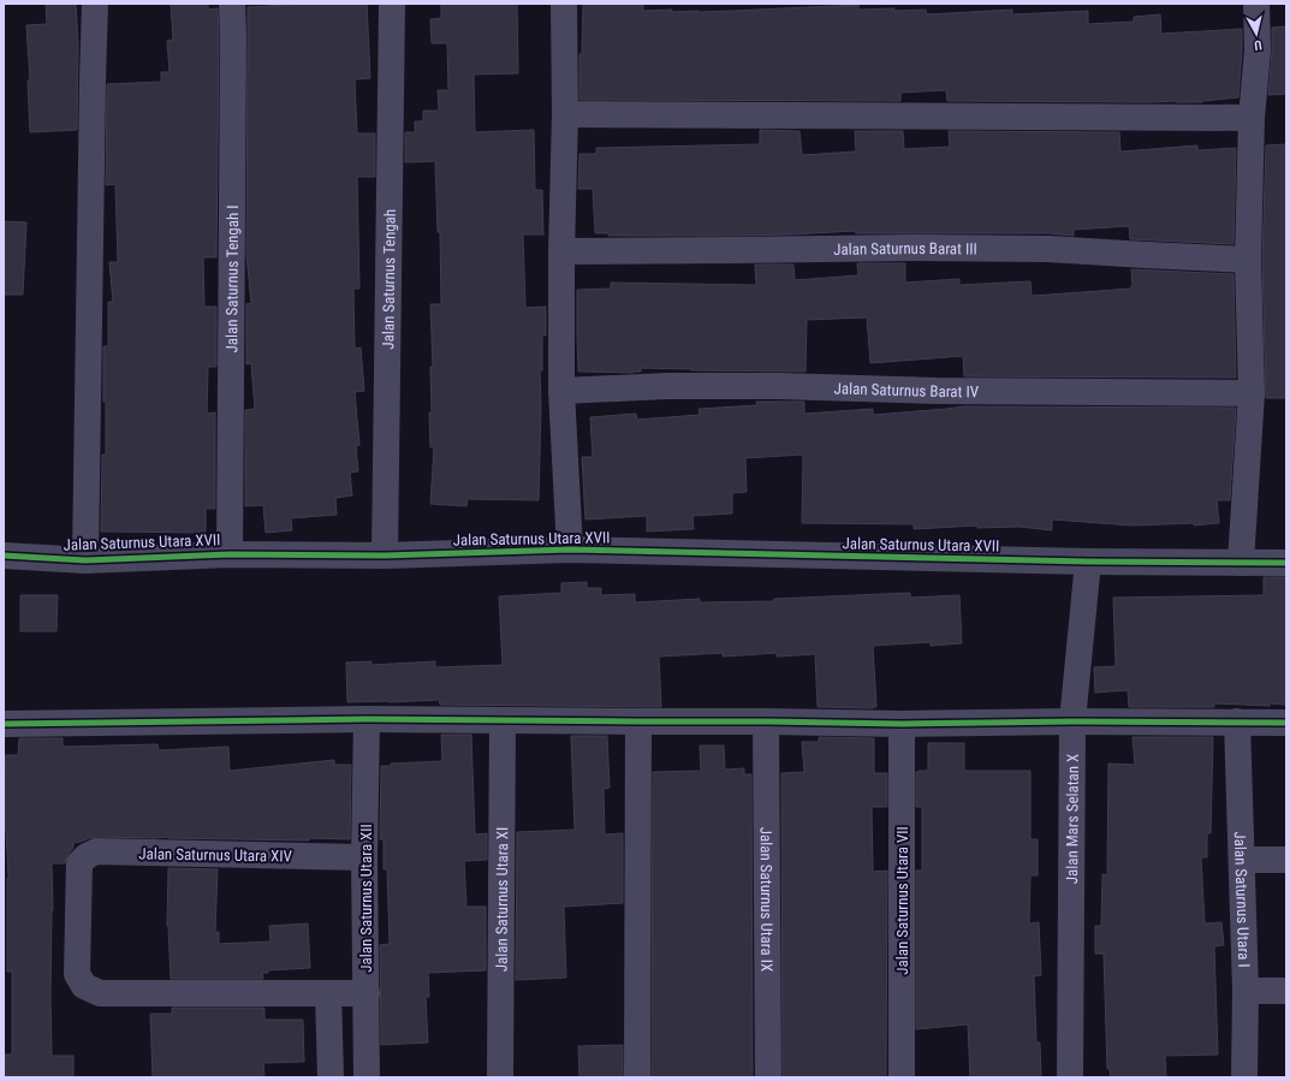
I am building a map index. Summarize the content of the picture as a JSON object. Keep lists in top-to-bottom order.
{
  "streets": {
    "street": [
      "Jalan Saturnus Barat III",
      "Jalan Saturnus Tengah I",
      "Jalan Saturnus Tengah",
      "Jalan Saturnus Barat IV",
      "Jalan Saturnus Utara XVII",
      "Jalan Mars Selatan X",
      "Jalan Saturnus Utara XIV",
      "Jalan Saturnus Utara XII",
      "Jalan Saturnus Utara XI",
      "Jalan Saturnus Utara IX",
      "Jalan Saturnus Utara I",
      "Jalan Saturnus Utara VII"
    ]
  },
  "crossings": [
    ["Jalan Saturnus Tengah I", "Jalan Saturnus Utara XVII"],
    ["Jalan Saturnus Tengah", "Jalan Saturnus Utara XVII"],
    ["Jalan Saturnus Utara XVII", "Jalan Mars Selatan X"],
    ["Jalan Saturnus Utara XIV", "Jalan Saturnus Utara XII"]
  ],
  "north": "bottom"
}
